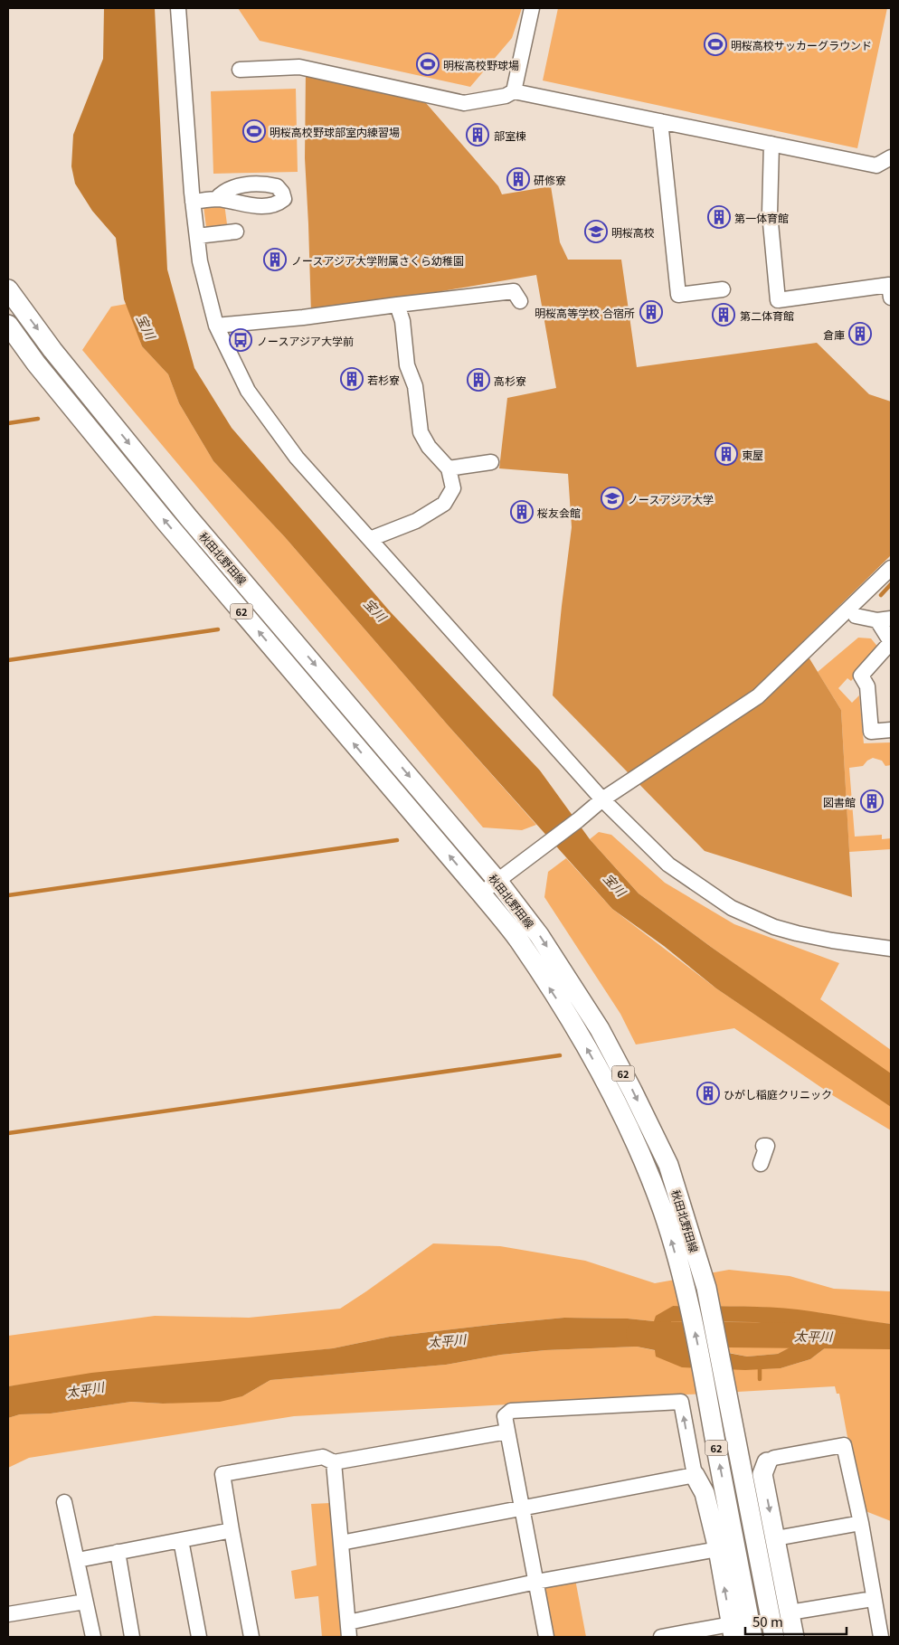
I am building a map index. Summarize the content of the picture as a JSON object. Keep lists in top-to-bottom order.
{
  "streets": {
    "main road": ["秋田北野田線", "62"]
  },
  "water": ["宝川", "太平川"],
  "places": {
    "sports": ["明桜高校サッカーグラウンド", "明桜高校野球場", "明桜高校野球部室内練習場"],
    "building": [
      "部室棟",
      "研修寮",
      "第一体育館",
      "ノースアジア大学附属さくら幼稚園",
      "明桜高等学校 合宿所",
      "第二体育館",
      "倉庫",
      "若杉寮",
      "高杉寮",
      "東屋",
      "桜友会館",
      "図書館",
      "ひがし稲庭クリニック"
    ],
    "school or university": ["明桜高校", "ノースアジア大学"],
    "bus stop": ["ノースアジア大学前"]
  },
  "scale_bar": "50 m"
}
